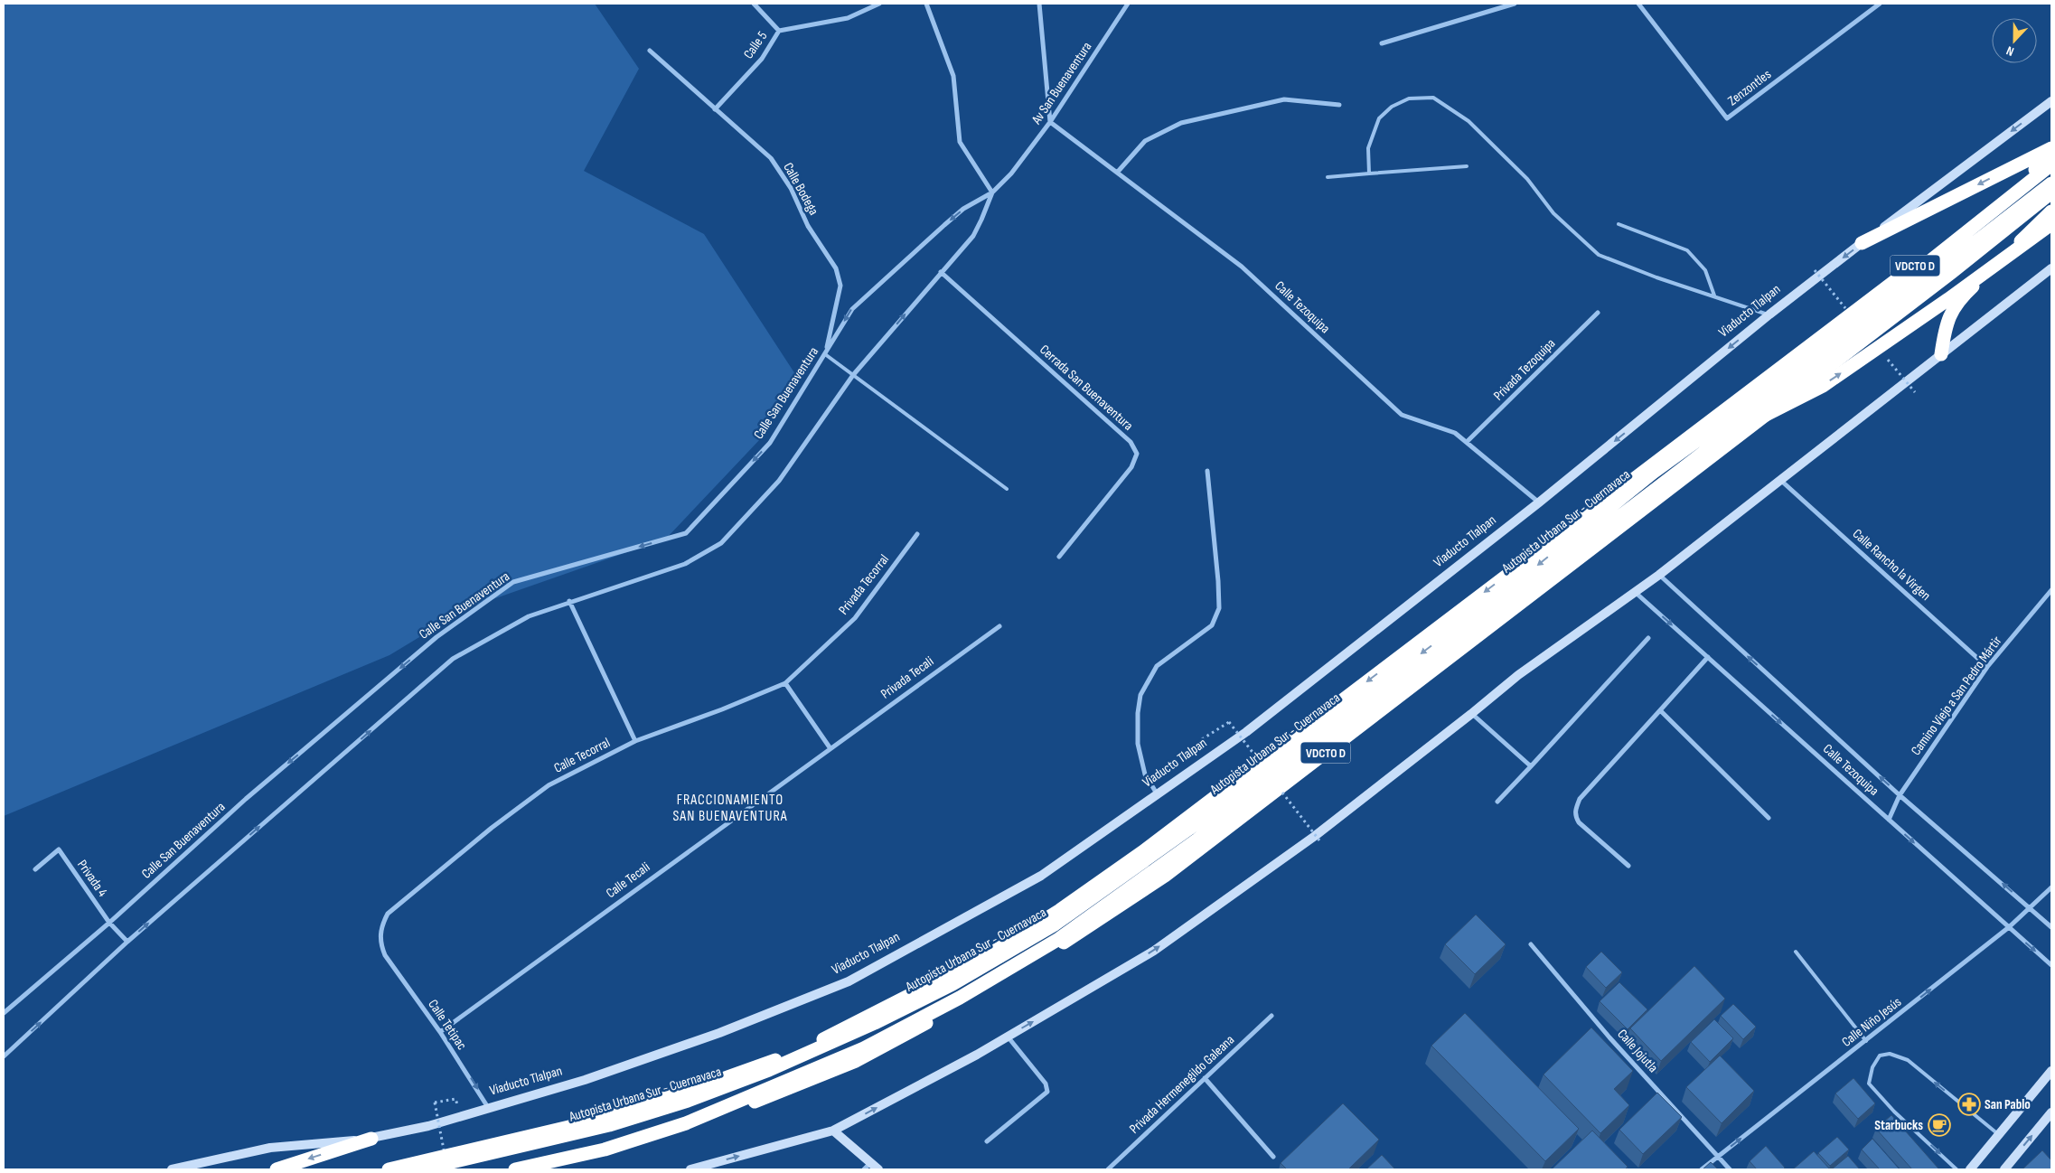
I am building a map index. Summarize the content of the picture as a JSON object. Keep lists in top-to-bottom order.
{
  "streets": {
    "highway": ["VDCTO D", "Autopista Urbana Sur - Cuernavaca"],
    "main road": ["Viaducto Tlalpan"],
    "street": [
      "Calle 5",
      "Av San Buenaventura",
      "Zenzontles",
      "Calle Bodega",
      "Calle Tezoquipa",
      "Privada Tezoquipa",
      "Cerrada San Buenaventura",
      "Calle San Buenaventura",
      "Calle Rancho la Virgen",
      "Privada Tecorral",
      "Privada Tecali",
      "Camino Viejo a San Pedro Mártir",
      "Calle Tecorral",
      "Privada 4",
      "Calle Tecali",
      "Calle Niño Jesús",
      "Calle Tetipac",
      "Calle Jojutla",
      "Privada Hermenegildo Galeana"
    ]
  },
  "crossings": [
    ["Calle 5", "Calle Bodega"],
    ["Av San Buenaventura", "Calle Tezoquipa"],
    ["Av San Buenaventura", "Calle San Buenaventura"],
    ["Calle Bodega", "Calle San Buenaventura"],
    ["Calle Tezoquipa", "Viaducto Tlalpan"],
    ["Calle Tezoquipa", "Privada Tezoquipa"],
    ["Calle Tezoquipa", "Camino Viejo a San Pedro Mártir"],
    ["Calle Tezoquipa", "Calle Niño Jesús"],
    ["Viaducto Tlalpan", "Calle Tetipac"],
    ["Cerrada San Buenaventura", "Calle San Buenaventura"],
    ["Calle San Buenaventura", "Privada 4"],
    ["Calle Rancho la Virgen", "Camino Viejo a San Pedro Mártir"],
    ["Privada Tecorral", "Calle Tecorral"],
    ["Privada Tecali", "Calle Tecali"],
    ["Calle Tecorral", "Calle Tetipac"],
    ["Calle Tecali", "Calle Tetipac"],
    ["Calle Niño Jesús", "Calle Jojutla"]
  ],
  "one_way": ["Calle Niño Jesús", "Calle Tetipac"],
  "districts": ["FRACCIONAMIENTO SAN BUENAVENTURA"],
  "places": {
    "pharmacy": ["San Pablo"],
    "cafe": ["Starbucks"]
  },
  "north": "bottom"
}
